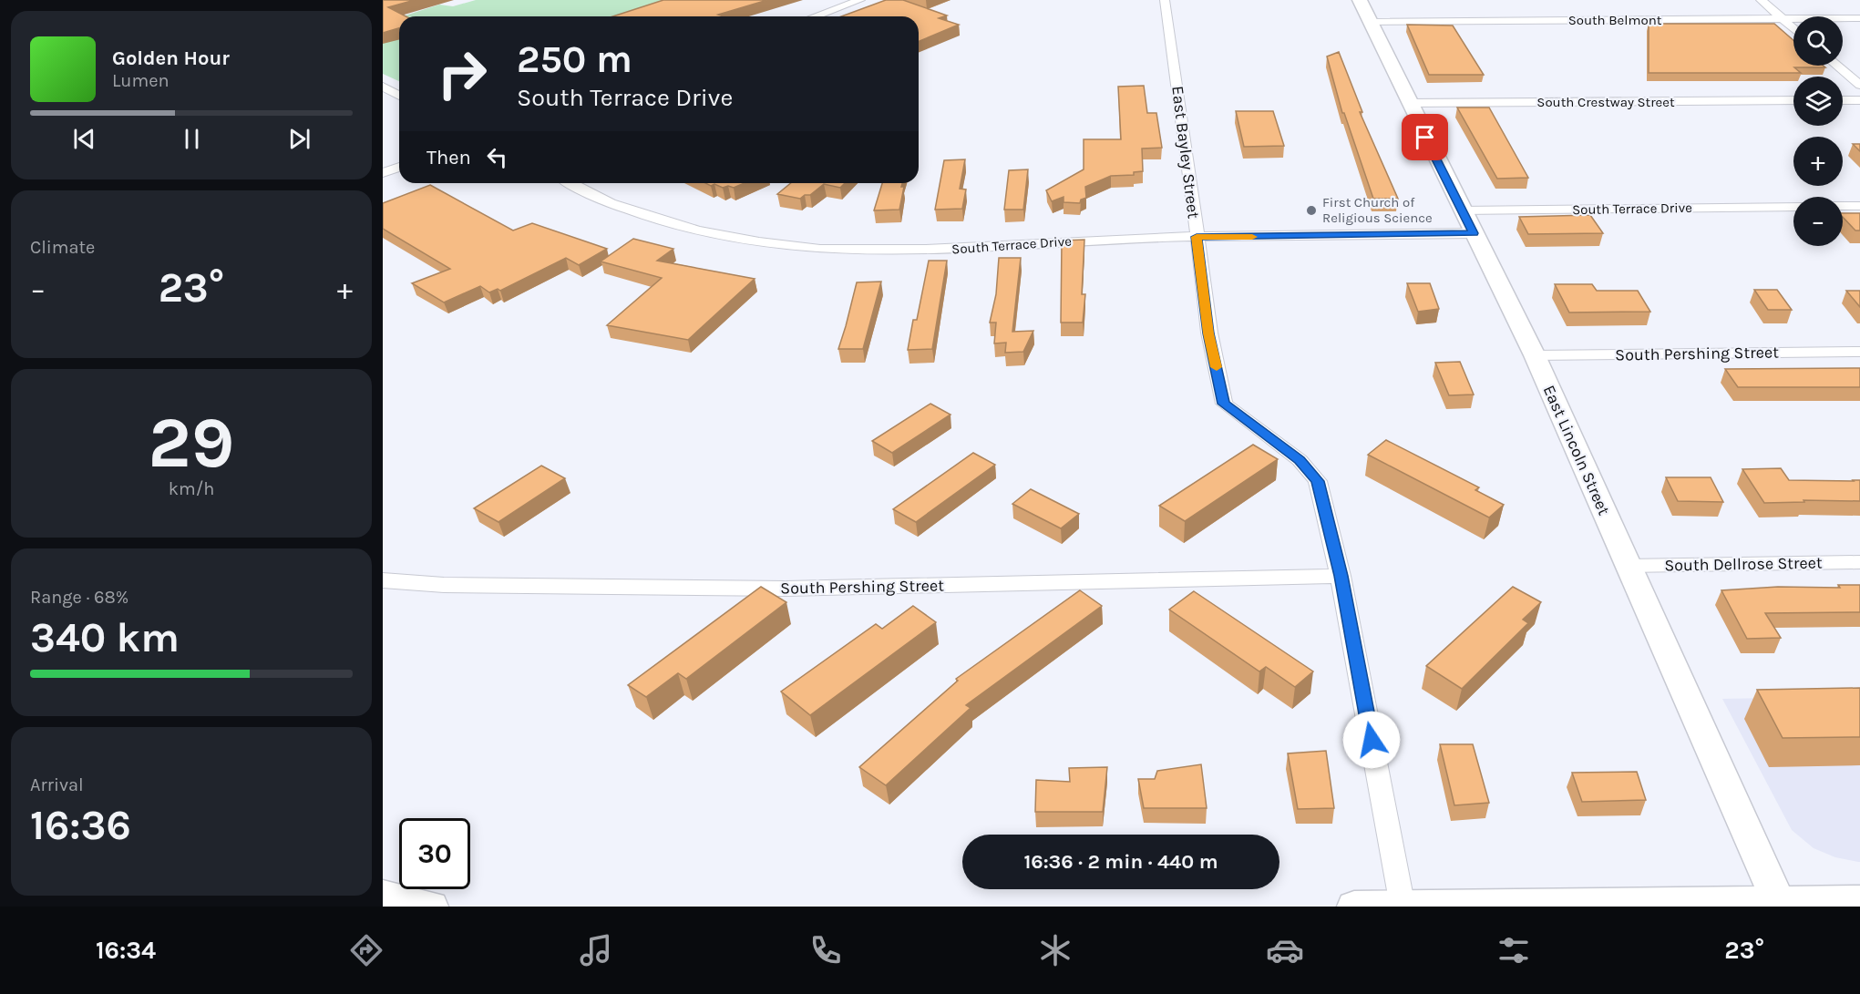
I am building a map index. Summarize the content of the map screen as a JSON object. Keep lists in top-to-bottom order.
{
  "streets": {
    "street": [
      "South Belmont",
      "South Crestway Street",
      "East Bayley Street",
      "South Terrace Drive",
      "South Pershing Street",
      "East Lincoln Street",
      "South Dellrose Street"
    ]
  },
  "crossings": [
    ["South Belmont", "East Lincoln Street"],
    ["South Crestway Street", "East Lincoln Street"],
    ["East Bayley Street", "South Terrace Drive"],
    ["East Bayley Street", "South Pershing Street"],
    ["South Terrace Drive", "East Lincoln Street"],
    ["South Pershing Street", "East Lincoln Street"],
    ["East Lincoln Street", "South Dellrose Street"]
  ],
  "places": ["First Church of Religious Science"],
  "page": {
    "map_buttons": ["+", "−"],
    "turn": ["250 m", "South Terrace Drive"],
    "song": ["Golden Hour", "Lumen"],
    "then": "Then",
    "tile": [
      "Climate",
      ["29", "km/h"],
      ["Range · 68%", "340 km"],
      ["Arrival", "16:36"]
    ],
    "heat": ["−", "23°", "+"],
    "limit": "30",
    "trip": "16:36 · 2 min · 440 m",
    "tabs": ["16:34", "23°"]
  }
}
